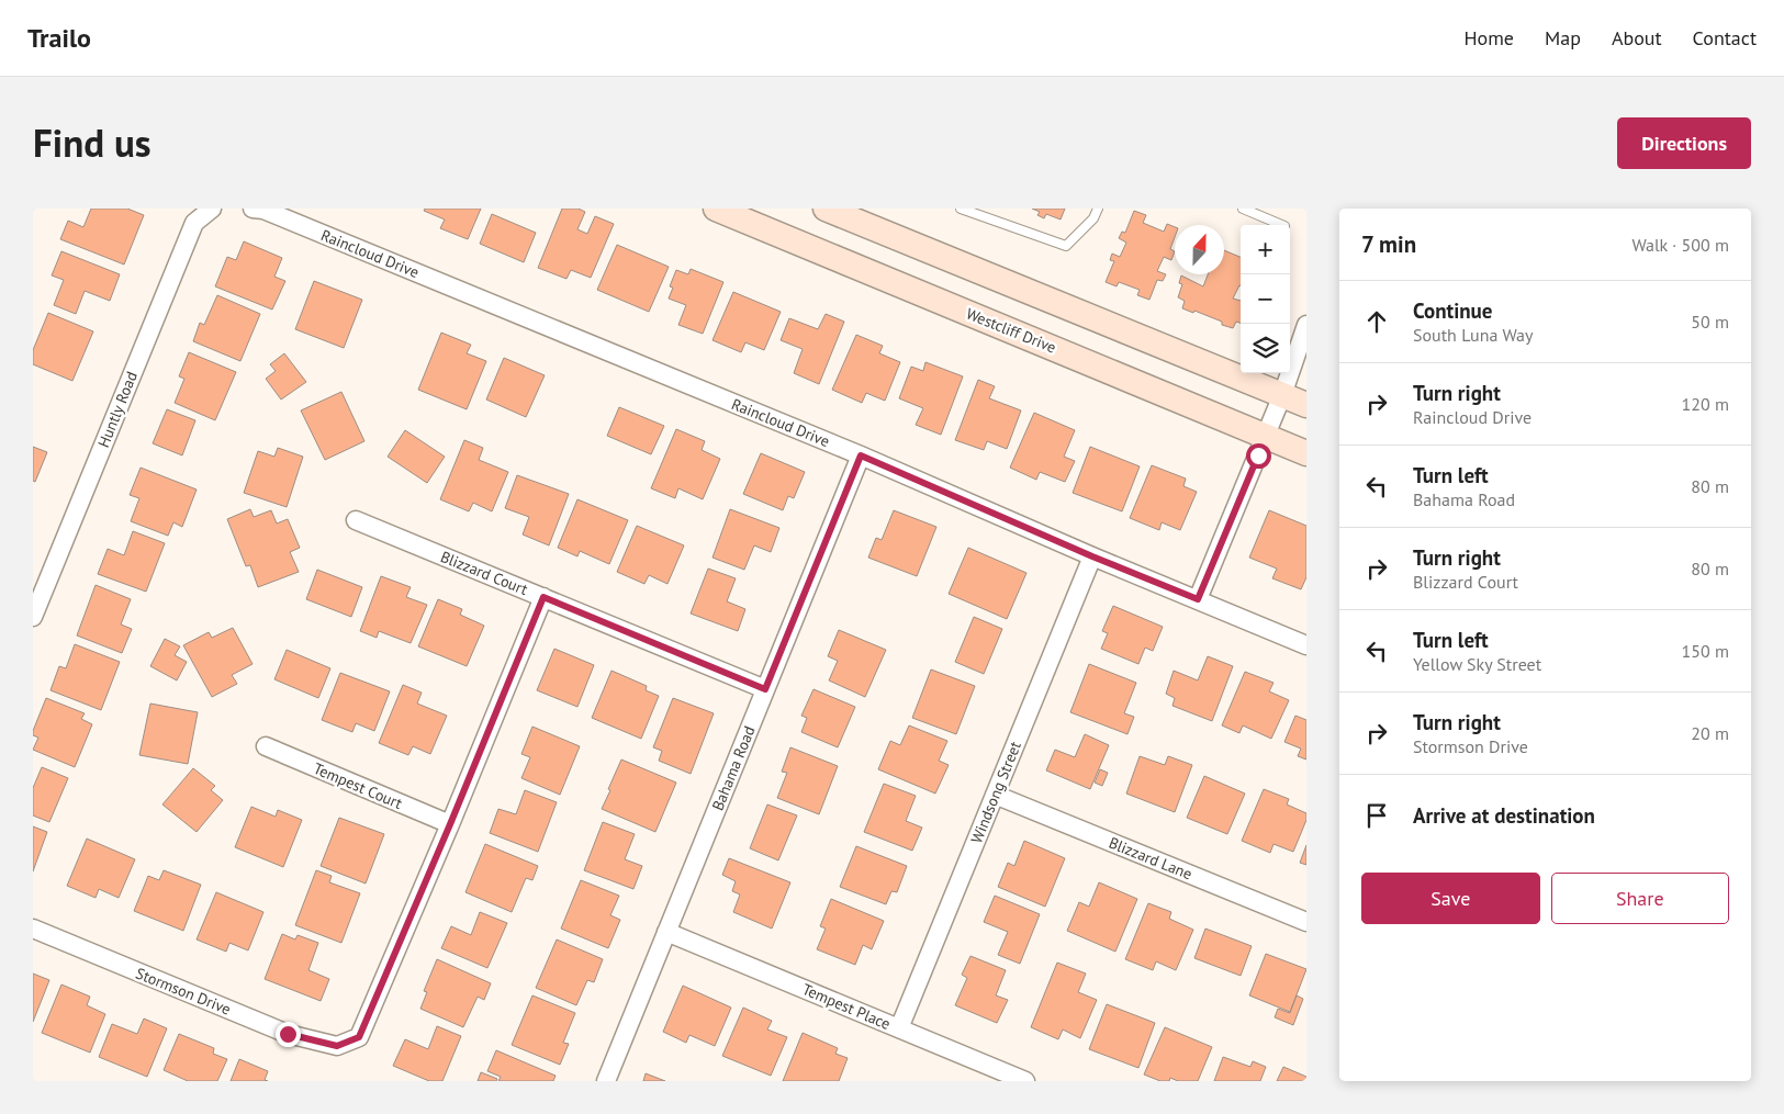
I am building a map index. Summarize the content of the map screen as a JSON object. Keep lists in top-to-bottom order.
{
  "streets": {
    "main road": ["Westcliff Drive"],
    "street": [
      "Raincloud Drive",
      "Huntly Road",
      "Blizzard Court",
      "Bahama Road",
      "Tempest Court",
      "Windsong Street",
      "Blizzard Lane",
      "Stormson Drive",
      "Tempest Place"
    ]
  },
  "crossings": [
    ["Raincloud Drive", "Bahama Road"],
    ["Raincloud Drive", "Windsong Street"],
    ["Blizzard Court", "Bahama Road"],
    ["Bahama Road", "Tempest Place"],
    ["Tempest Court", "Stormson Drive"],
    ["Windsong Street", "Blizzard Lane"],
    ["Windsong Street", "Tempest Place"]
  ],
  "north": "top",
  "page": {
    "header": "Trailo",
    "nav": [
      "Home",
      "Map",
      "About",
      "Contact"
    ],
    "title": "Find us",
    "buttons": [
      "Directions",
      ["Save", "Share"]
    ],
    "heading": ["7 min", "Walk · 500 m"],
    "map_buttons": ["+", "−"],
    "list": [
      ["Continue", "South Luna Way", "50 m"],
      ["Turn right", "Raincloud Drive", "120 m"],
      ["Turn left", "Bahama Road", "80 m"],
      ["Turn right", "Blizzard Court", "80 m"],
      ["Turn left", "Yellow Sky Street", "150 m"],
      ["Turn right", "Stormson Drive", "20 m"],
      "Arrive at destination"
    ]
  }
}
